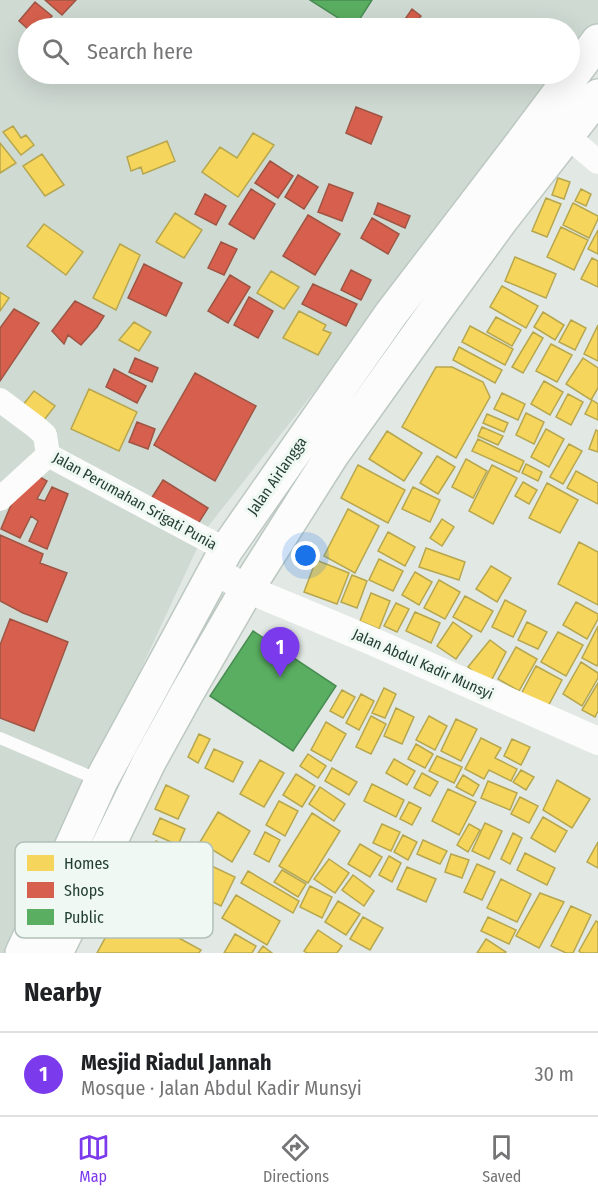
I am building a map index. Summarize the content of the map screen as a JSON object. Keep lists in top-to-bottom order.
{
  "streets": {
    "main road": ["Jalan Airlangga"],
    "street": ["Jalan Perumahan Srigati Punia", "Jalan Abdul Kadir Munsyi"]
  },
  "crossings": [
    ["Jalan Airlangga", "Jalan Perumahan Srigati Punia"],
    ["Jalan Airlangga", "Jalan Abdul Kadir Munsyi"],
    ["Jalan Perumahan Srigati Punia", "Jalan Abdul Kadir Munsyi"]
  ],
  "legend": ["Homes", "Shops", "Public"],
  "page": {
    "search": "Search here",
    "pins": "1",
    "heading": "Nearby",
    "list": [
      {
        "mark": "1",
        "name": "Mesjid Riadul Jannah",
        "note": "Mosque · Jalan Abdul Kadir Munsyi",
        "value": "30 m"
      }
    ],
    "nav": ["Map", "Directions", "Saved"]
  }
}
